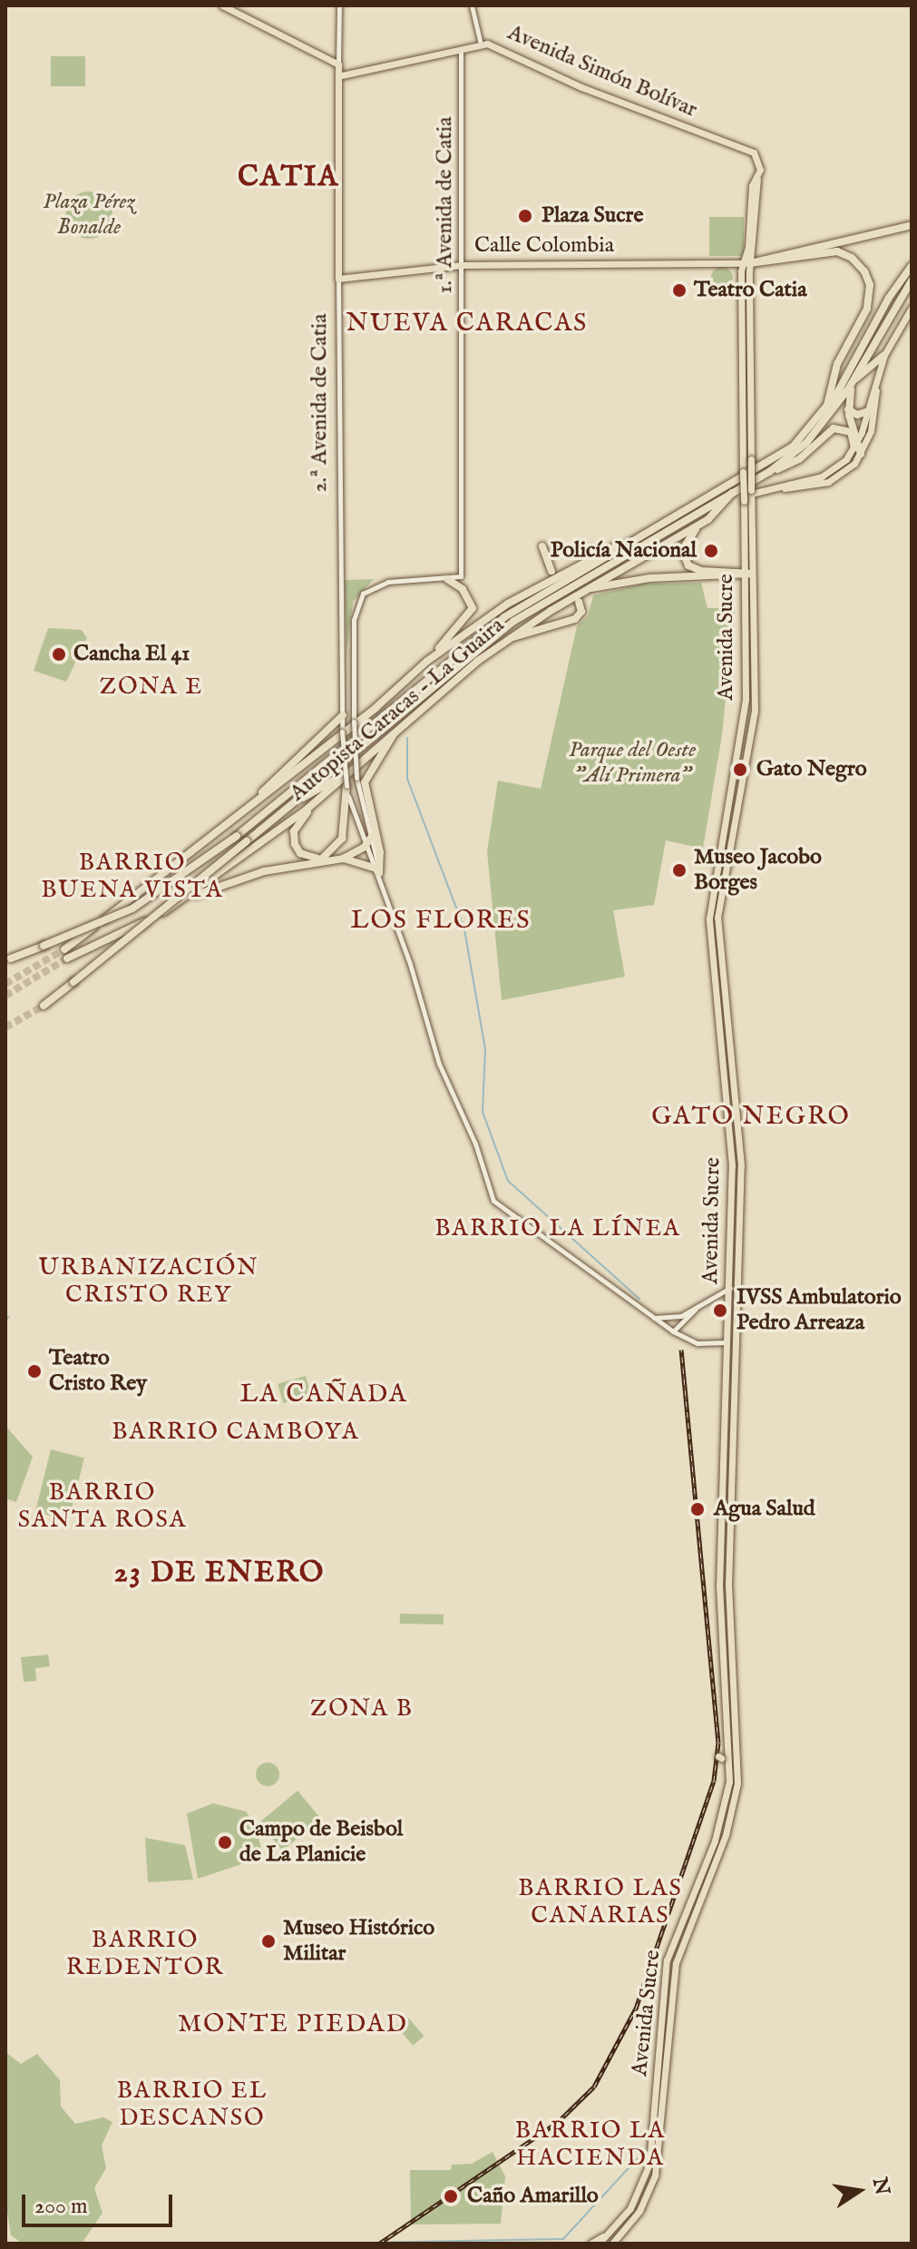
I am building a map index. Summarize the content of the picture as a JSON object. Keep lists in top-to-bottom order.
{
  "streets": {
    "highway": ["Autopista Caracas - La Guaira"],
    "main road": [
      "Avenida Simón Bolívar",
      "Calle Colombia",
      "2.ª Avenida de Catia",
      "Avenida Sucre"
    ],
    "street": ["1.ª Avenida de Catia"]
  },
  "crossings": [
    ["Avenida Simón Bolívar", "1.ª Avenida de Catia"],
    ["Avenida Simón Bolívar", "2.ª Avenida de Catia"],
    ["Avenida Simón Bolívar", "Avenida Sucre"],
    ["1.ª Avenida de Catia", "Calle Colombia"],
    ["Calle Colombia", "2.ª Avenida de Catia"],
    ["Calle Colombia", "Avenida Sucre"]
  ],
  "districts": [
    "CATIA",
    "NUEVA CARACAS",
    "ZONA E",
    "BARRIO BUENA VISTA",
    "LOS FLORES",
    "GATO NEGRO",
    "BARRIO LA LÍNEA",
    "URBANIZACIÓN CRISTO REY",
    "LA CAÑADA",
    "BARRIO CAMBOYA",
    "BARRIO SANTA ROSA",
    "23 DE ENERO",
    "ZONA B",
    "BARRIO LAS CANARIAS",
    "BARRIO REDENTOR",
    "MONTE PIEDAD",
    "BARRIO EL DESCANSO",
    "BARRIO LA HACIENDA"
  ],
  "parks": ["Plaza Pérez Bonalde", "Parque del Oeste \"Alí Primera\""],
  "places": [
    "Plaza Sucre",
    "Teatro Catia",
    "Policía Nacional",
    "Cancha El 41",
    "Gato Negro",
    "Museo Jacobo Borges",
    "IVSS Ambulatorio Pedro Arreaza",
    "Teatro Cristo Rey",
    "Agua Salud",
    "Campo de Beisbol de La Planicie",
    "Museo Histórico Militar",
    "Caño Amarillo"
  ],
  "scale_bar": "200 m",
  "north": "right"
}
